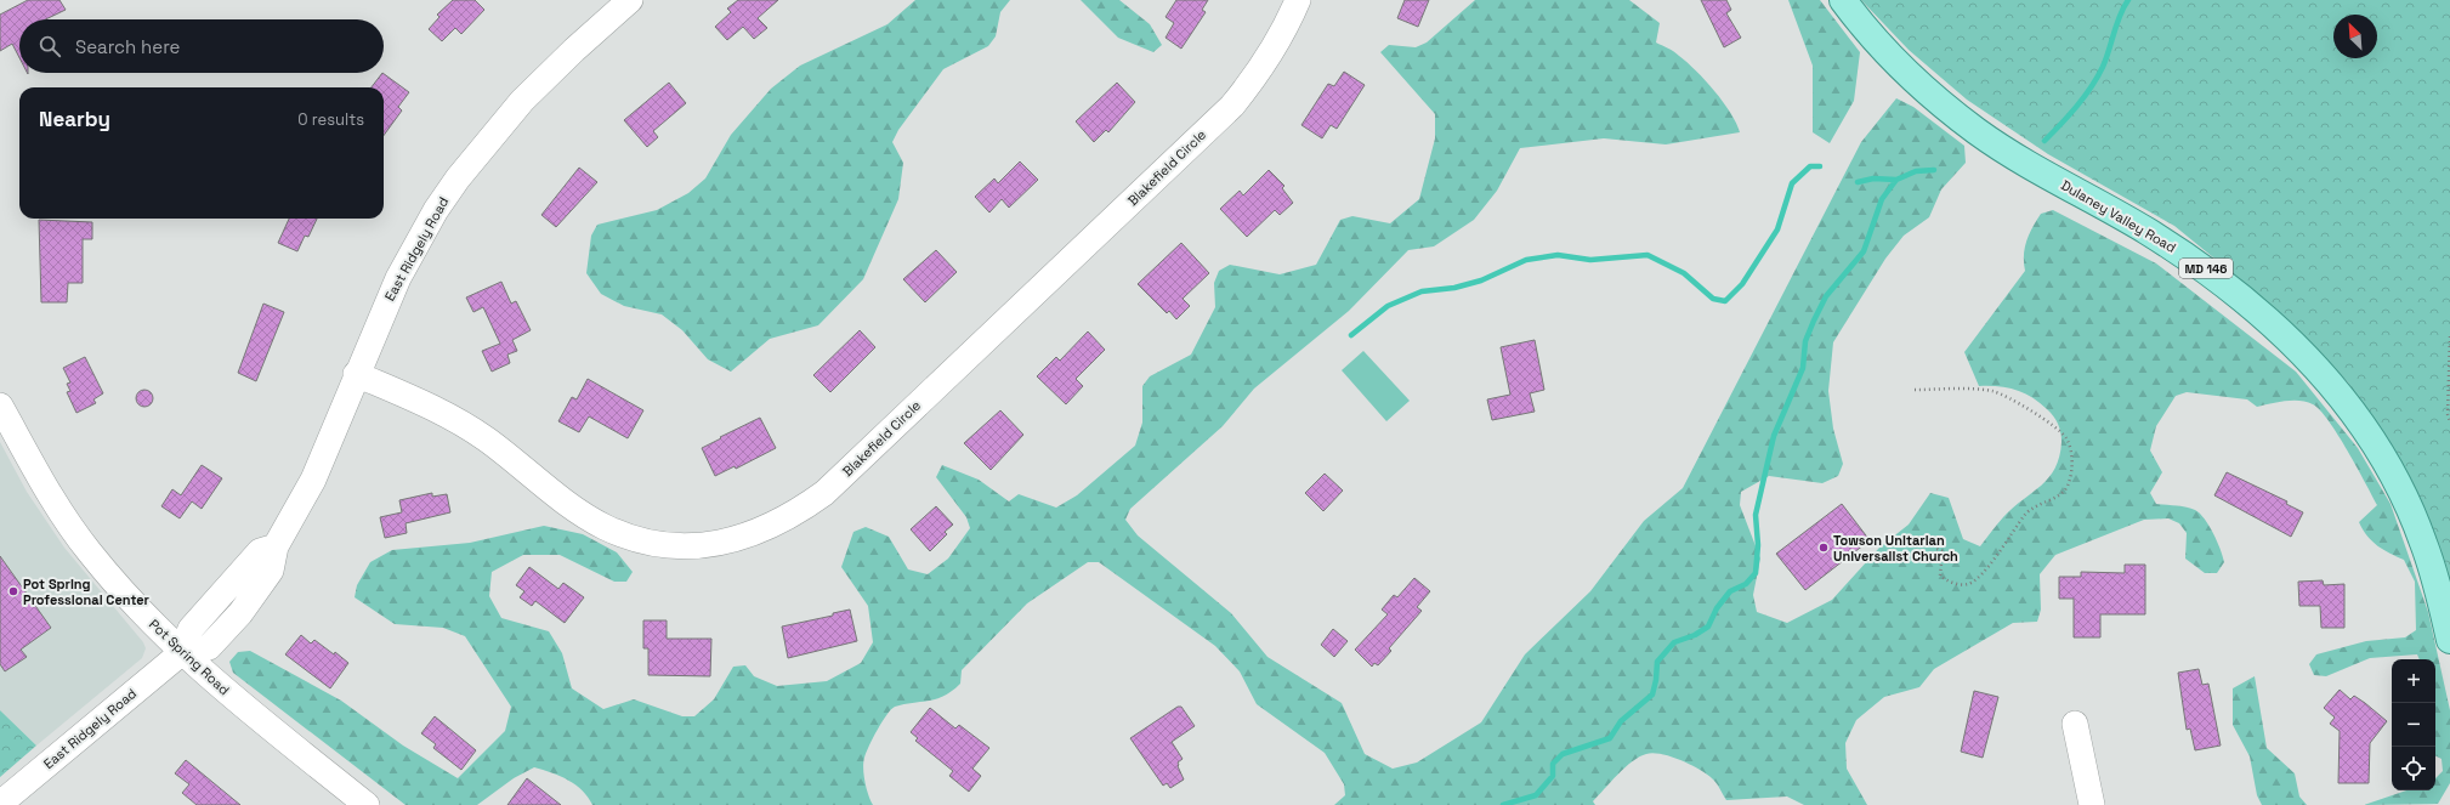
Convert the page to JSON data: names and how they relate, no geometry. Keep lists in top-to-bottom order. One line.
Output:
{"streets":{"main road":["Dulaney Valley Road","MD 146"],"street":["Blakefield Circle","East Ridgely Road","Pot Spring Road"]},"crossings":[["Blakefield Circle","East Ridgely Road"],["East Ridgely Road","Pot Spring Road"]],"places":["Towson Unitarian Universalist Church","Pot Spring Professional Center"],"north":"top left","page":{"search":"Search here","heading":["Nearby","0 results"],"map_buttons":["+","−"]}}
